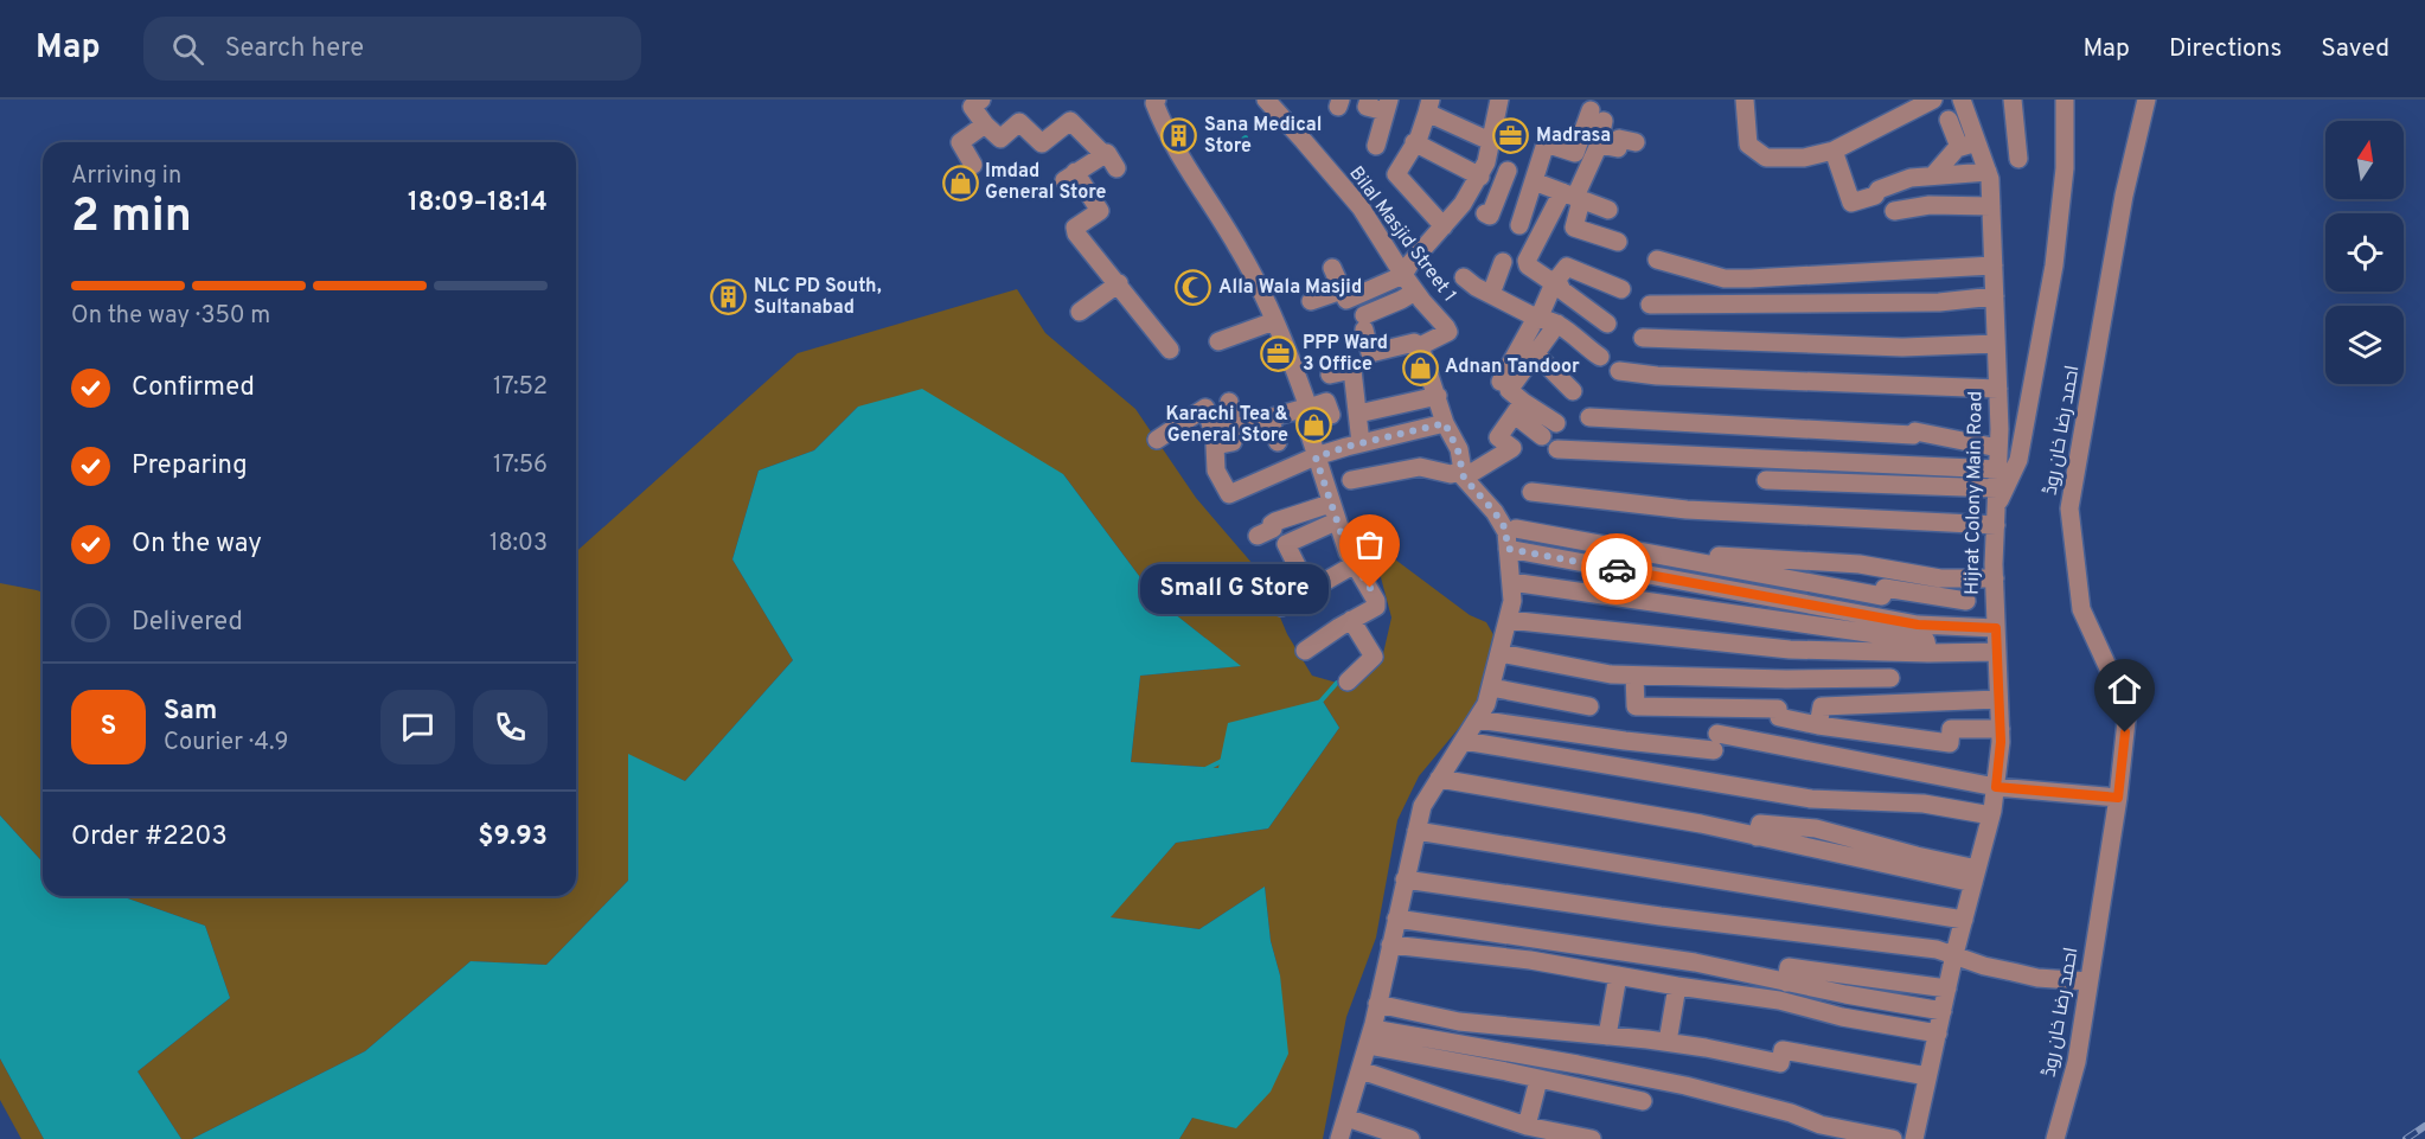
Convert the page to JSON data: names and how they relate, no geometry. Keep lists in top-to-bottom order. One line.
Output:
{"streets":{"street":["Bilal Masjid Street 1","احمد رضا خان روڈ","Hijrat Colony Main Road"]},"places":{"building":["Sana Medical Store","NLC PD South, Sultanabad"],"office":["Madrasa","PPP Ward 3 Office"],"shop":["Imdad General Store","Adnan Tandoor","Karachi Tea & General Store"],"mosque":["Alla Wala Masjid"],"other":["Small G Store"]},"north":"top","page":{"header":"Map","search":"Search here","nav":["Map","Directions","Saved"],"heading":["2 min","Arriving in","18:09–18:14"],"panel":["Sam","Courier · 4.9","Order #2203","$9.93"],"bar":"On the way · 350 m","list":[["Confirmed","17:52"],["Preparing","17:56"],["On the way","18:03"],"Delivered"],"bubble":"Small G Store","round":"S"}}
